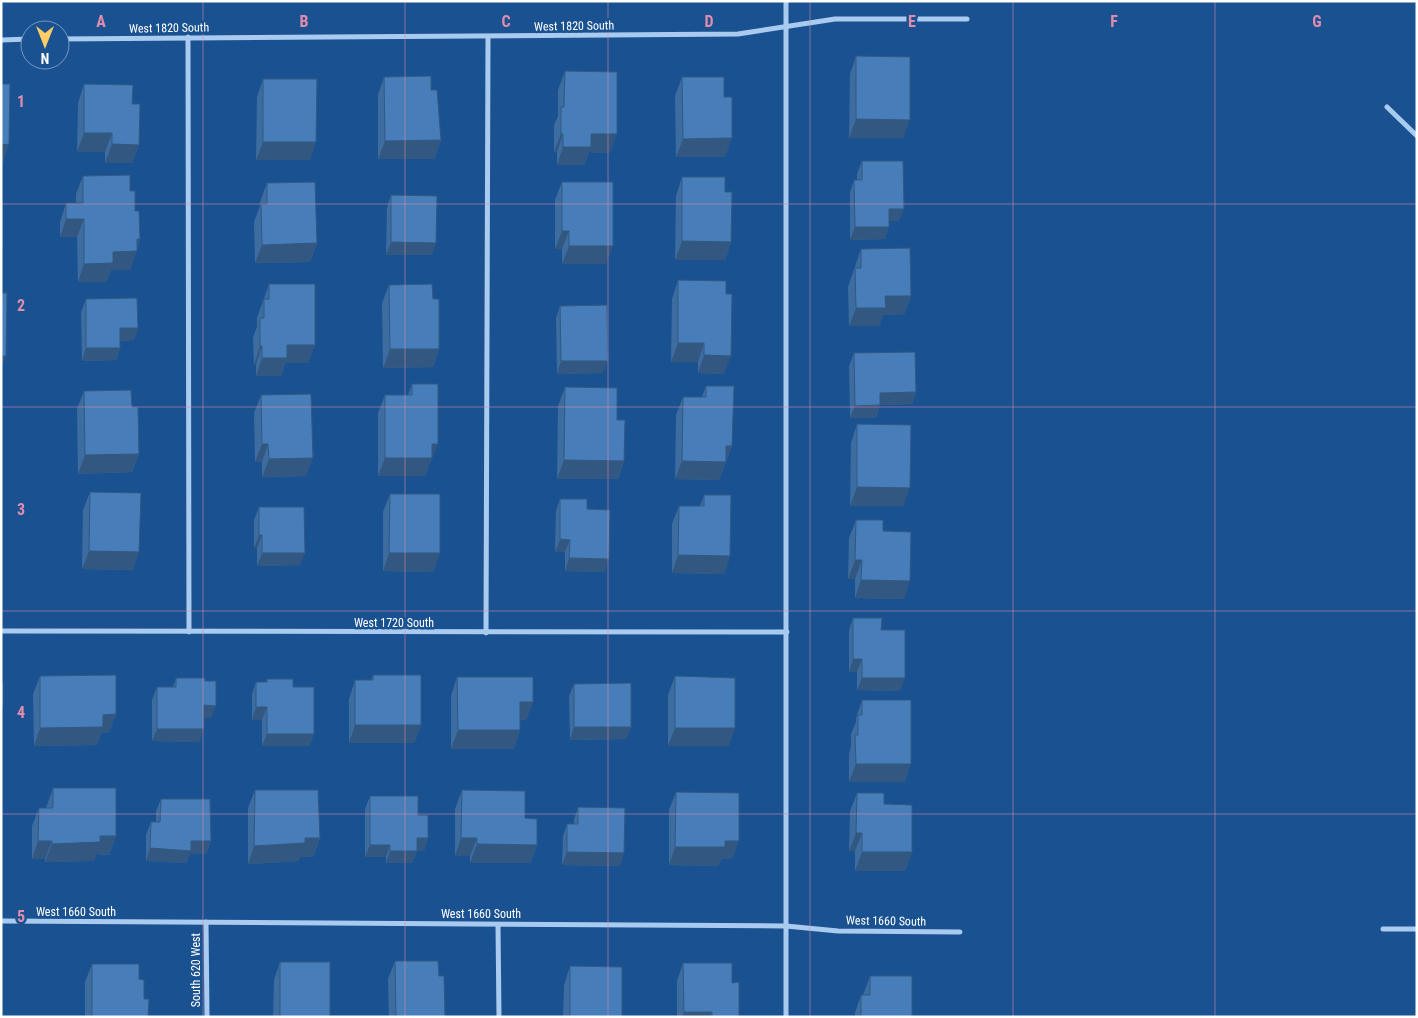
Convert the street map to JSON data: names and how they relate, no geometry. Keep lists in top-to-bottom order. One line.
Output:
{"streets":{"street":["West 1820 South","West 1720 South","West 1660 South","South 620 West"]},"crossings":[["West 1660 South","South 620 West"]],"north":"bottom","grid":{"columns":["A","B","C","D","E","F","G"],"rows":["1","2","3","4","5"]}}
